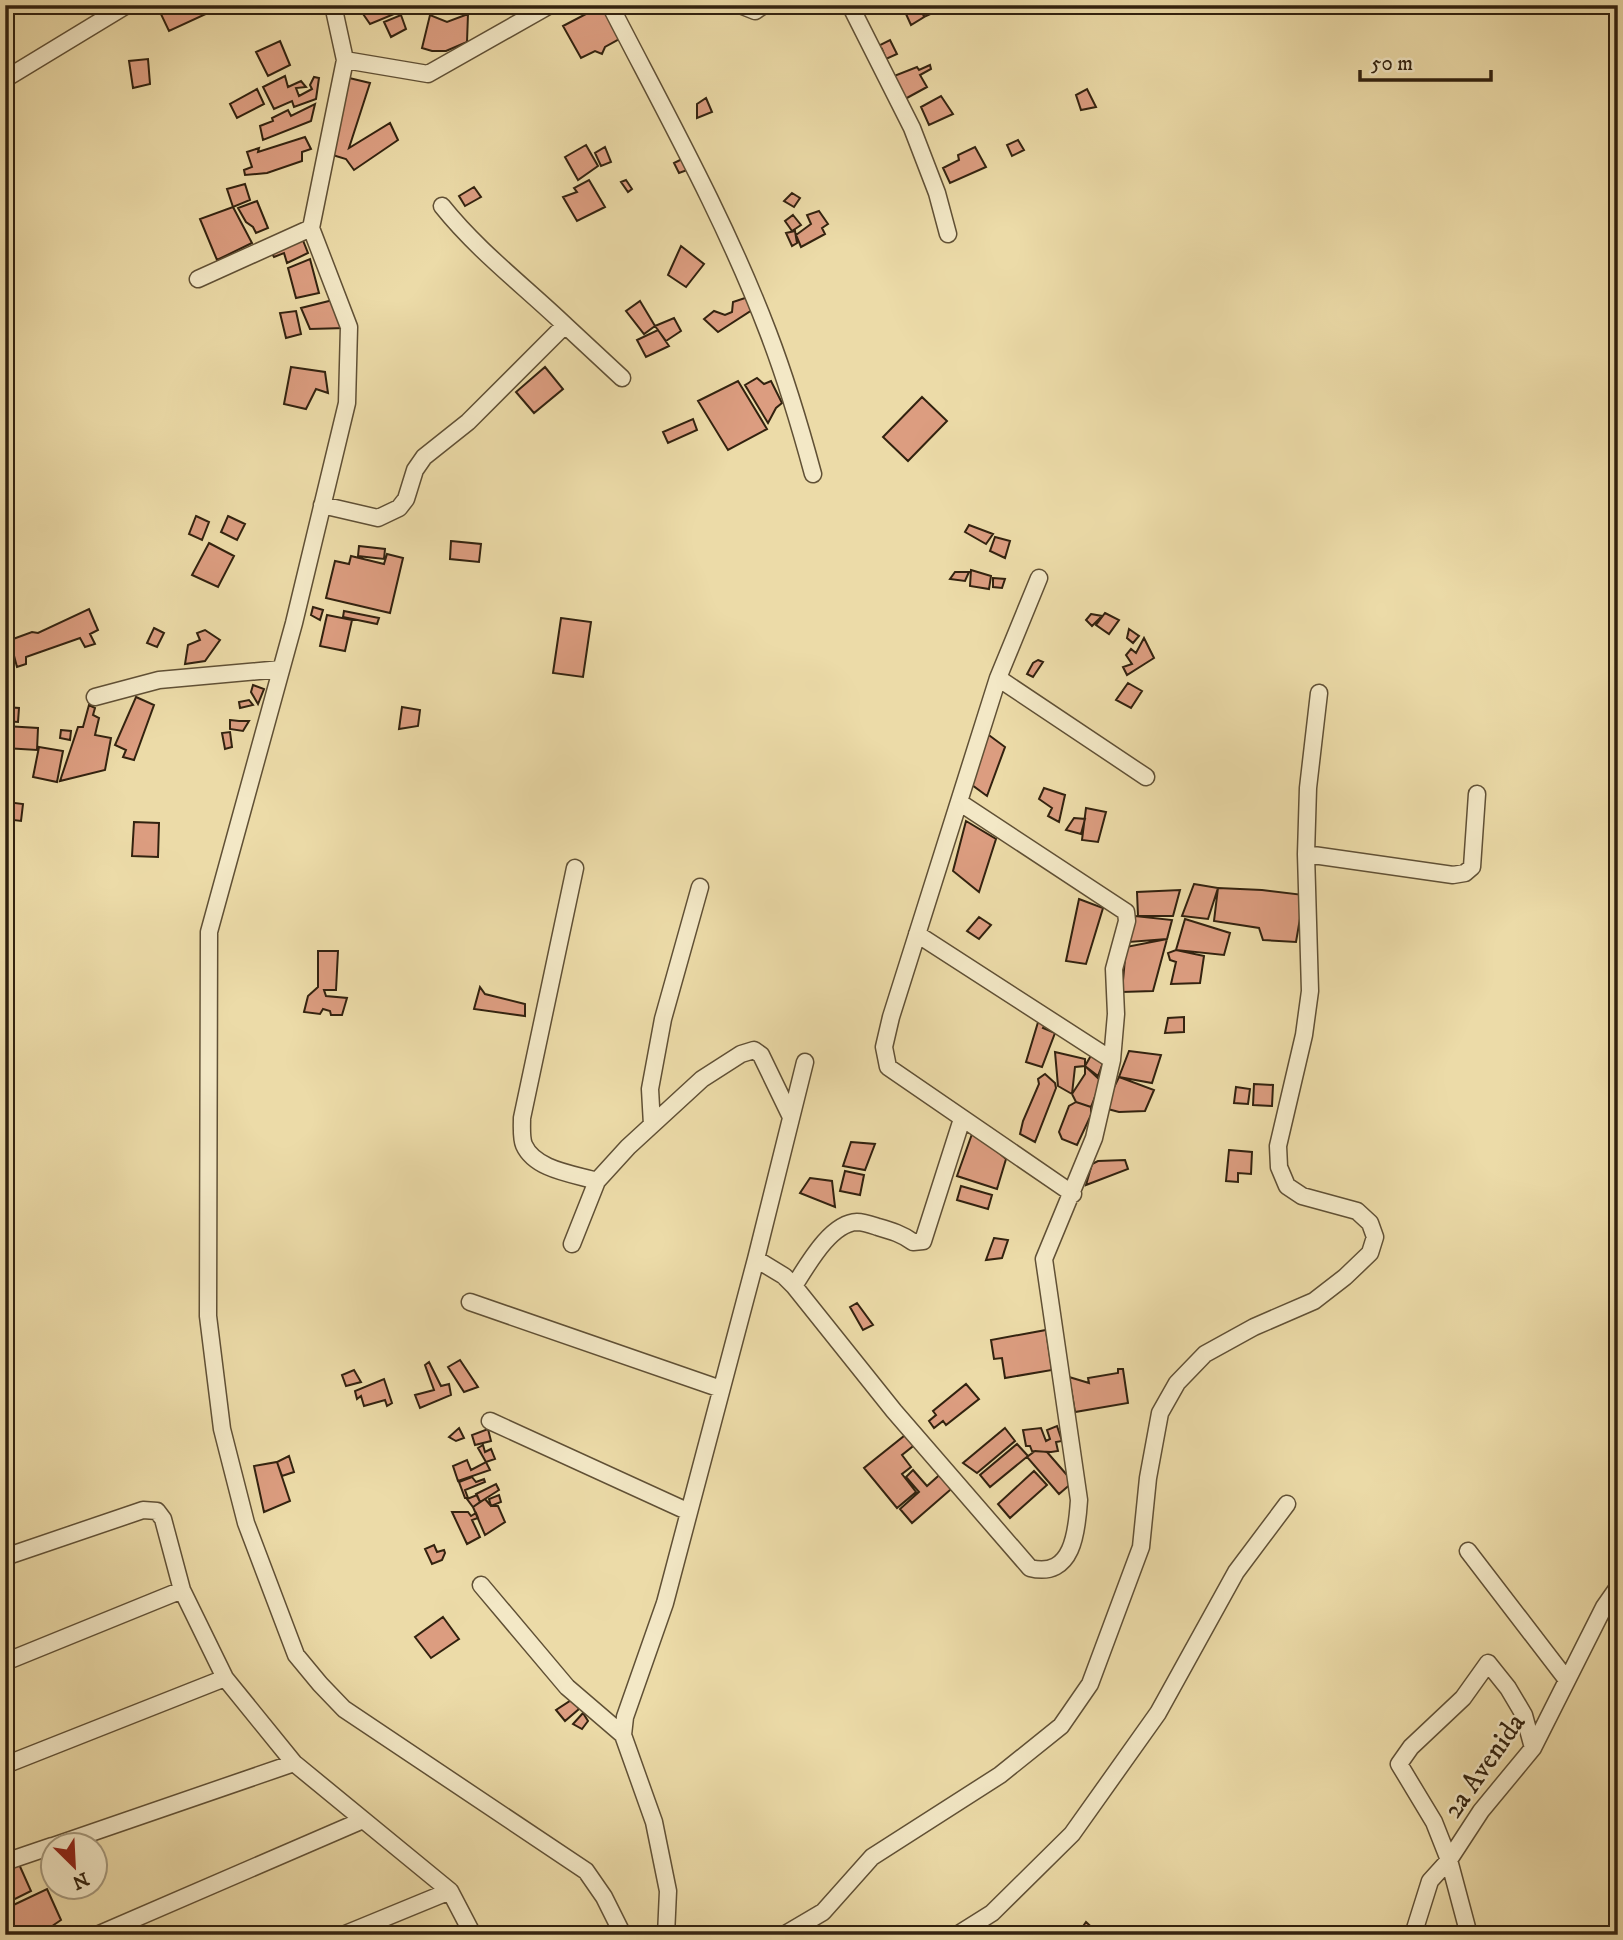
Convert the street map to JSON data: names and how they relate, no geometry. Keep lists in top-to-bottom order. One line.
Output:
{"streets":{"street":["2a Avenida"]},"scale_bar":"50 m","north":"bottom right"}
